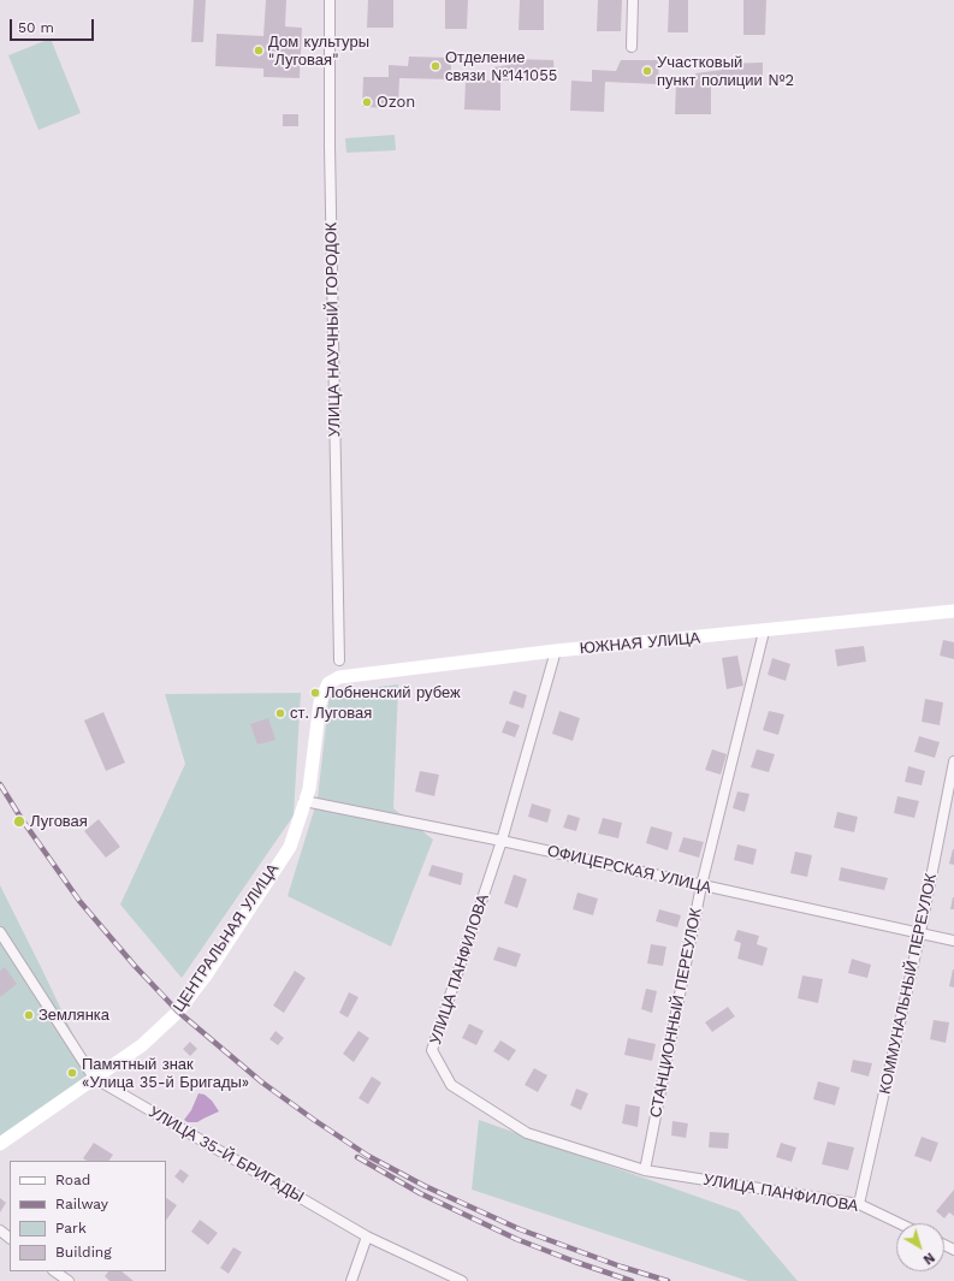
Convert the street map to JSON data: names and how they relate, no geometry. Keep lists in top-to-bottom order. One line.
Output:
{"streets":{"street":["УЛИЦА НАУЧНЫЙ ГОРОДОК","ЮЖНАЯ УЛИЦА","ОФИЦЕРСКАЯ УЛИЦА","ЦЕНТРАЛЬНАЯ УЛИЦА","УЛИЦА ПАНФИЛОВА","КОММУНАЛЬНЫЙ ПЕРЕУЛОК","СТАНЦИОННЫЙ ПЕРЕУЛОК","УЛИЦА 35-Й БРИГАДЫ"]},"crossings":[["ЮЖНАЯ УЛИЦА","ЦЕНТРАЛЬНАЯ УЛИЦА"],["ЮЖНАЯ УЛИЦА","УЛИЦА ПАНФИЛОВА"],["ЮЖНАЯ УЛИЦА","СТАНЦИОННЫЙ ПЕРЕУЛОК"],["ОФИЦЕРСКАЯ УЛИЦА","ЦЕНТРАЛЬНАЯ УЛИЦА"],["ОФИЦЕРСКАЯ УЛИЦА","УЛИЦА ПАНФИЛОВА"],["ОФИЦЕРСКАЯ УЛИЦА","КОММУНАЛЬНЫЙ ПЕРЕУЛОК"],["ОФИЦЕРСКАЯ УЛИЦА","СТАНЦИОННЫЙ ПЕРЕУЛОК"],["ЦЕНТРАЛЬНАЯ УЛИЦА","УЛИЦА 35-Й БРИГАДЫ"],["УЛИЦА ПАНФИЛОВА","КОММУНАЛЬНЫЙ ПЕРЕУЛОК"],["УЛИЦА ПАНФИЛОВА","СТАНЦИОННЫЙ ПЕРЕУЛОК"]],"places":["Дом культуры \"Луговая\"","Отделение связи №141055","Участковый пункт полиции №2","Ozon","Лобненский рубеж","ст. Луговая","Луговая","Землянка","Памятный знак «Улица 35-й Бригады»"],"legend":["Road","Railway","Park","Building"],"scale_bar":"50 m","north":"bottom right"}
